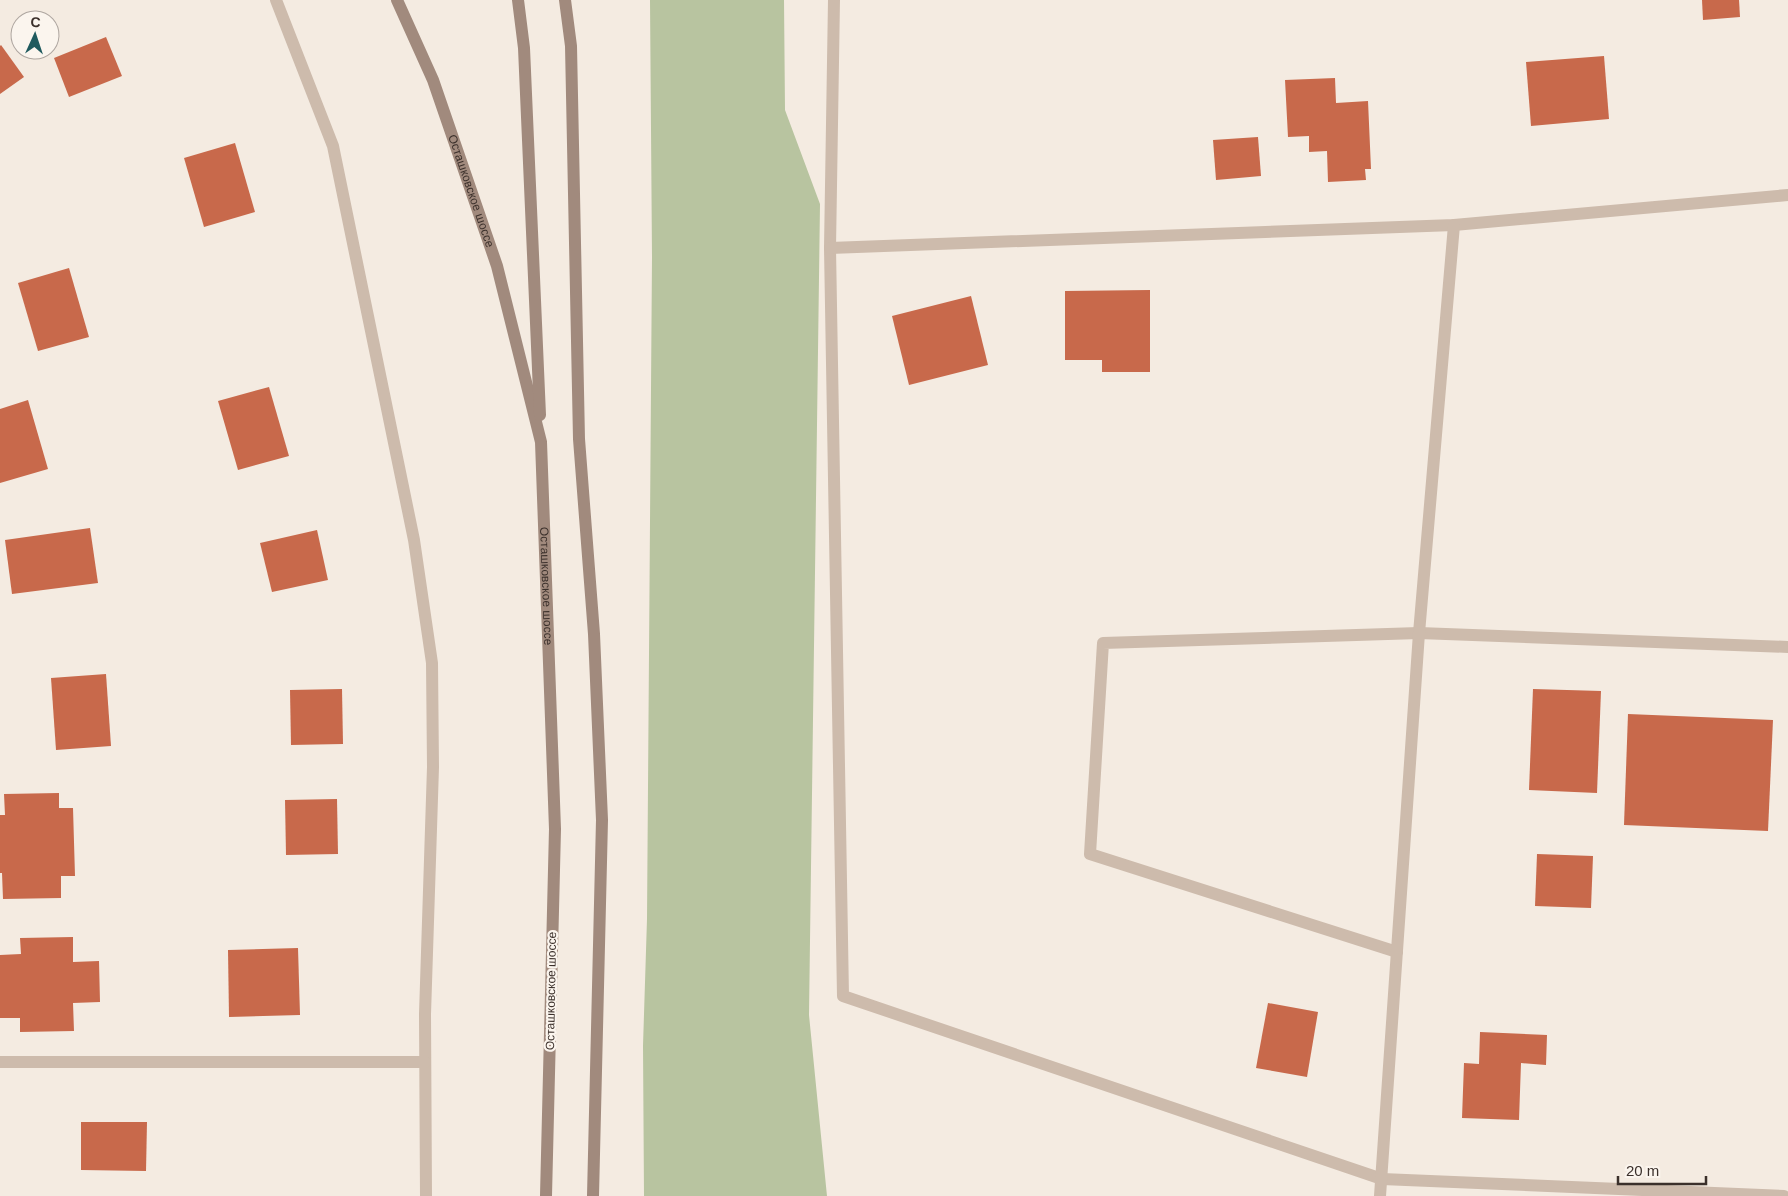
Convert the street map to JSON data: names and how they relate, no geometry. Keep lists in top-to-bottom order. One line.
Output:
{"streets":{"main road":["Осташковское шоссе"]},"scale_bar":"20 m","north":"top"}
